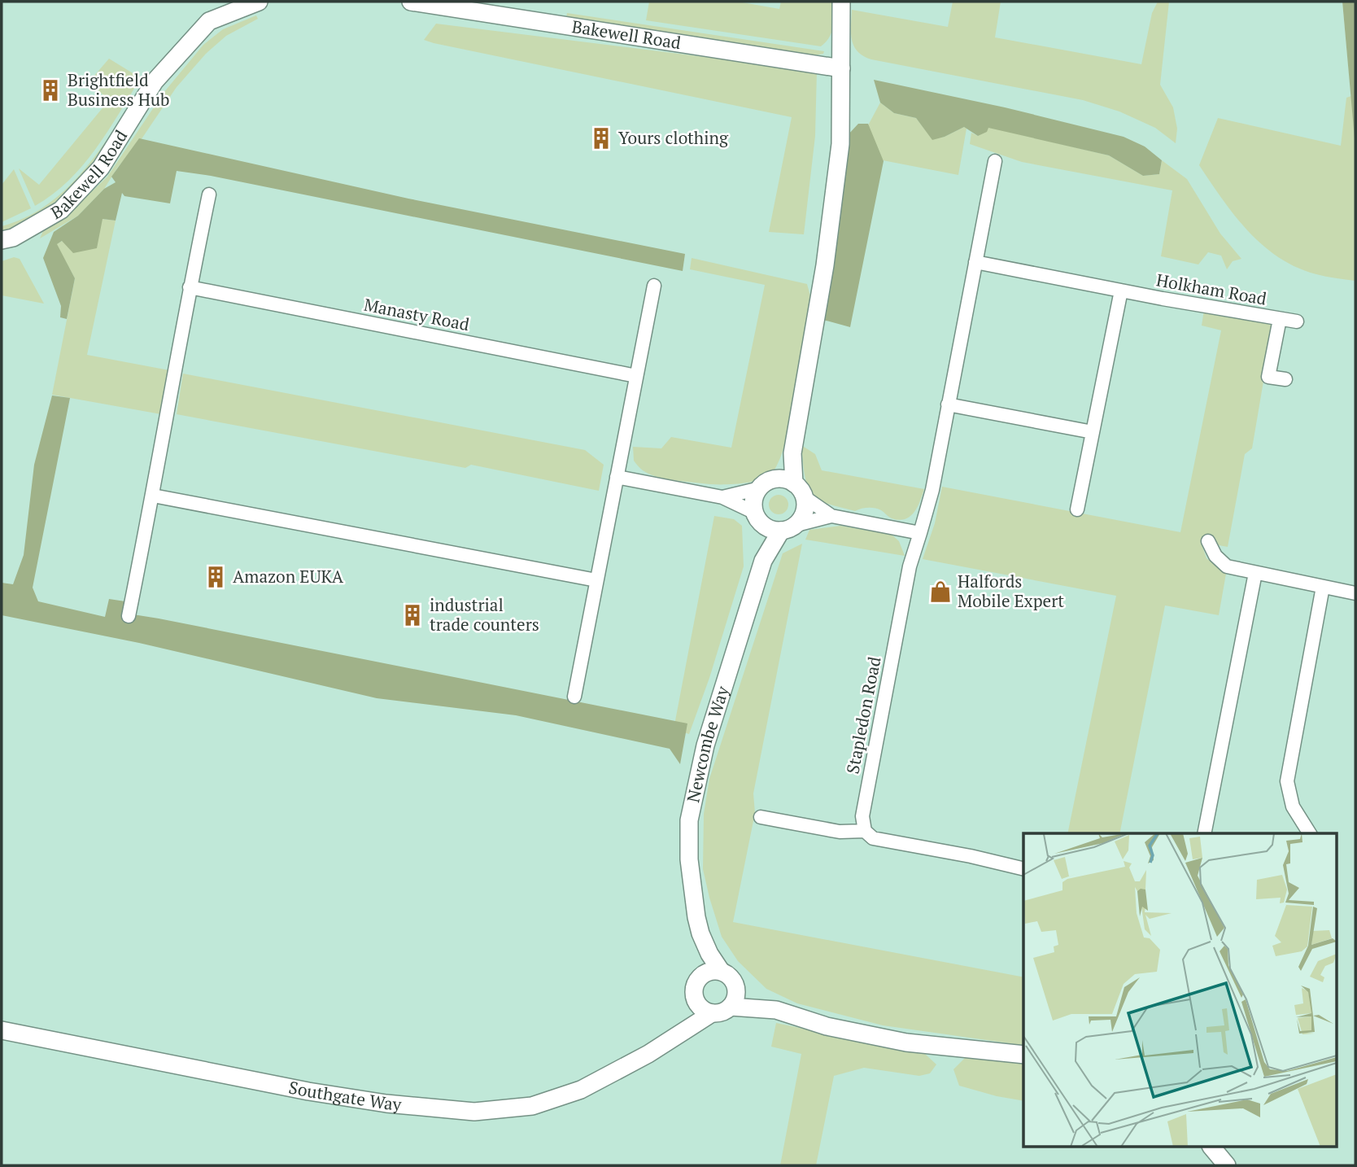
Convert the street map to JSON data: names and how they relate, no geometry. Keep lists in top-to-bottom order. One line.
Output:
{"streets":{"street":["Bakewell Road","Holkham Road","Manasty Road","Stapledon Road","Newcombe Way","Southgate Way"]},"crossings":[["Newcombe Way","Southgate Way"]],"places":{"building":["Brightfield Business Hub","Yours clothing","Amazon EUKA","industrial trade counters"],"shop":["Halfords Mobile Expert"]}}
